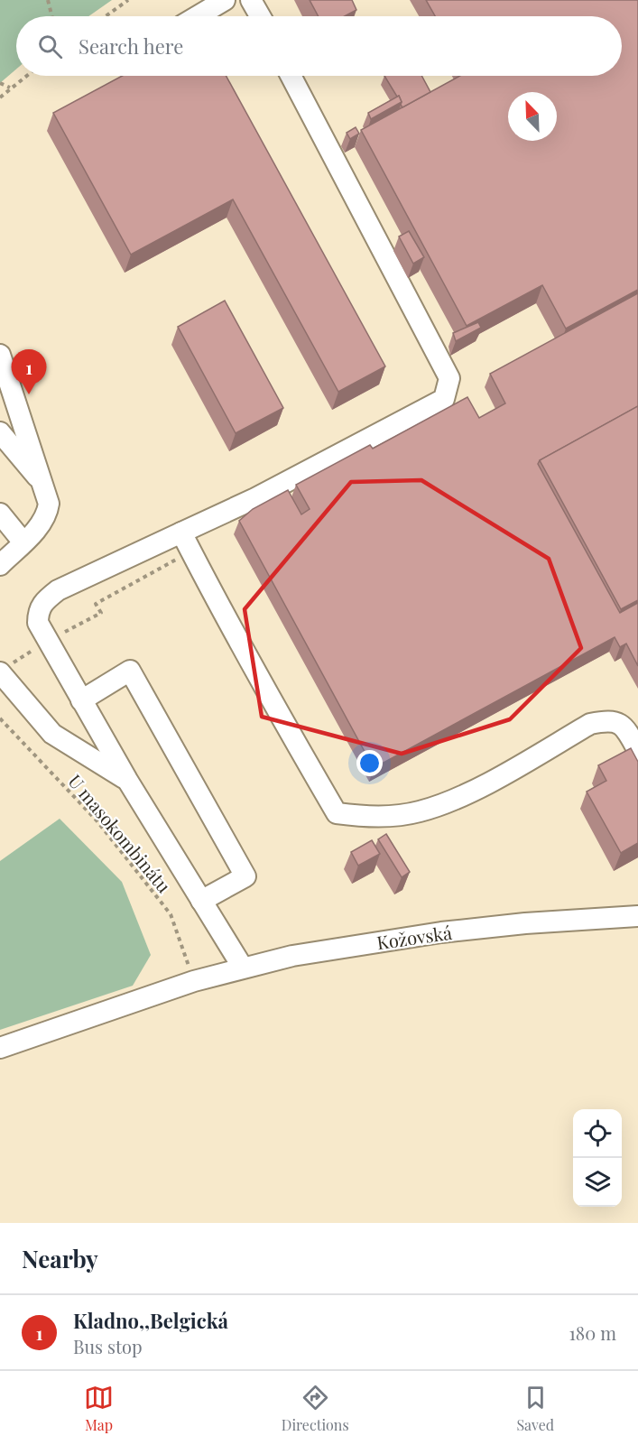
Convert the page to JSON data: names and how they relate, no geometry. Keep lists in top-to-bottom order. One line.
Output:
{"streets":{"street":["Kožovská"],"path":["U masokombinátu"]},"crossings":[["U masokombinátu","Kožovská"]],"north":"top left","page":{"search":"Search here","pins":"1","heading":"Nearby","list":[{"mark":"1","name":"Kladno,,Belgická","note":"Bus stop","value":"180 m"}],"nav":["Map","Directions","Saved"]}}
